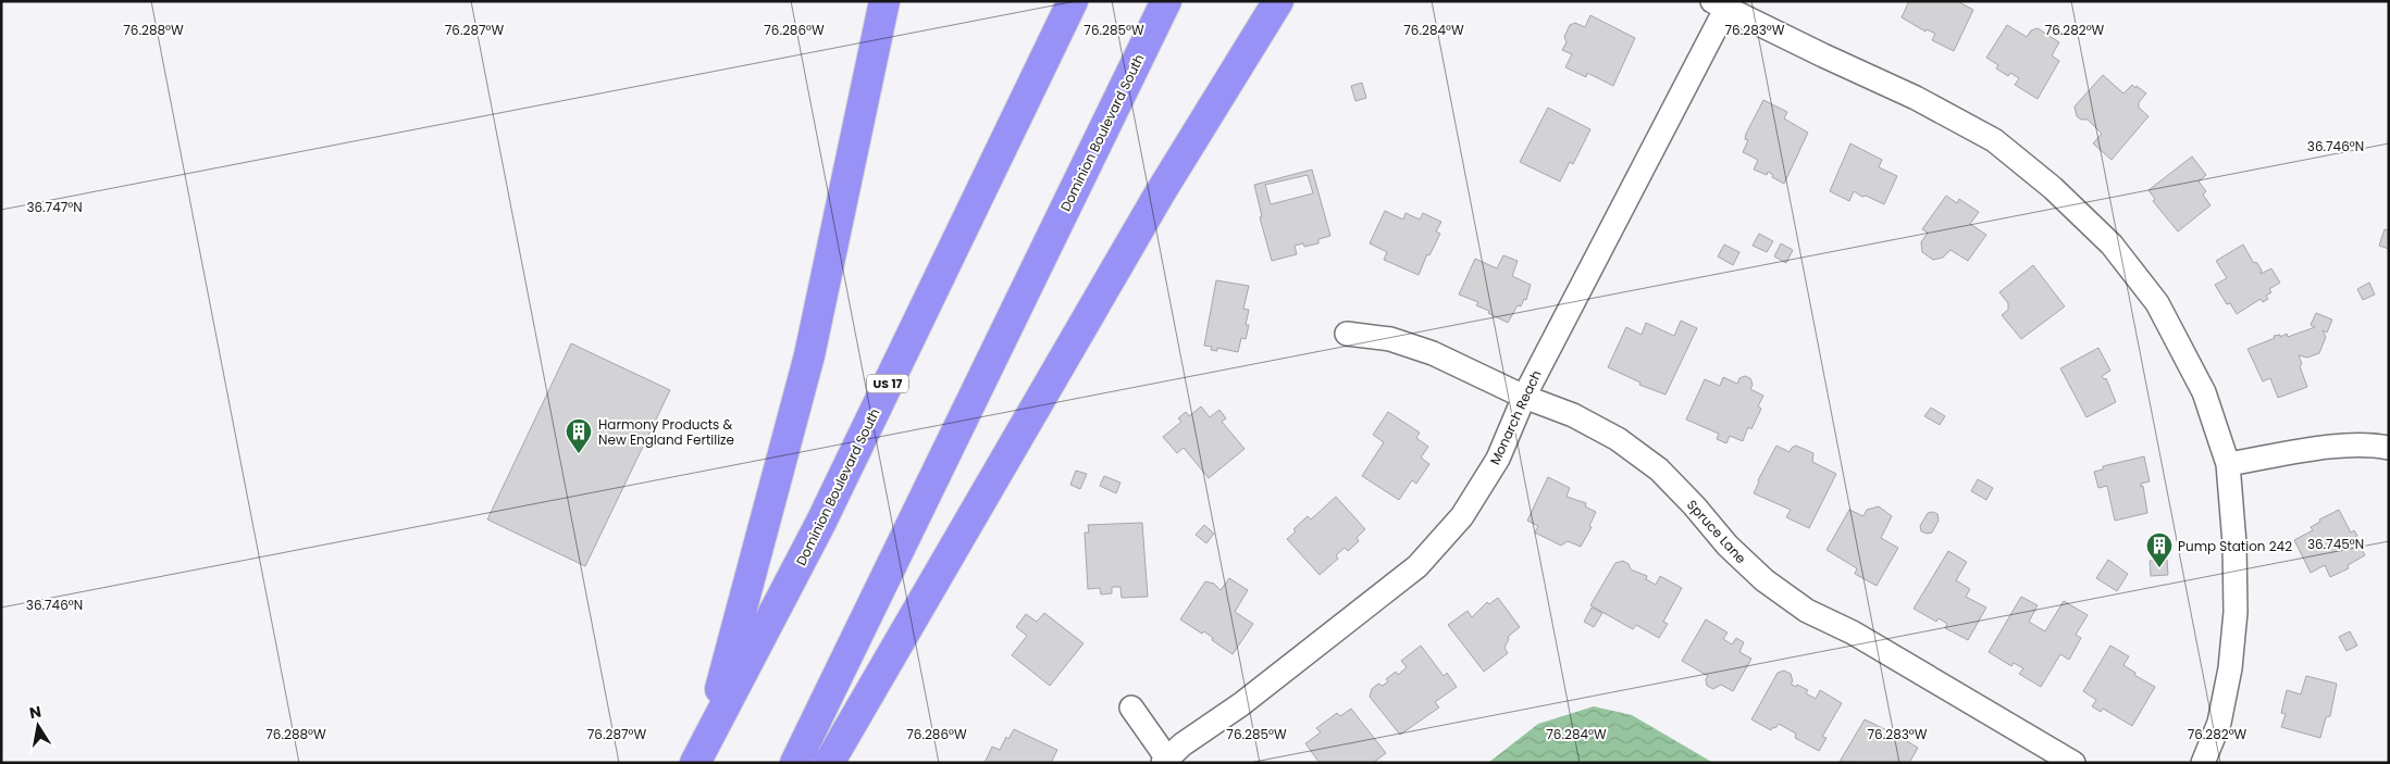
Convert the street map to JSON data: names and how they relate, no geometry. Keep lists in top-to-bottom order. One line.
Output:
{"streets":{"highway":["Dominion Boulevard South","US 17"],"street":["Monarch Reach","Spruce Lane"]},"crossings":[["Monarch Reach","Spruce Lane"]],"places":{"building":["Harmony Products & New England Fertilize","Pump Station 242"]},"north":"top","coordinates":["76.288°W","76.287°W","76.286°W","76.285°W","76.284°W","76.283°W","76.282°W","36.746°N","36.747°N","36.745°N"]}
